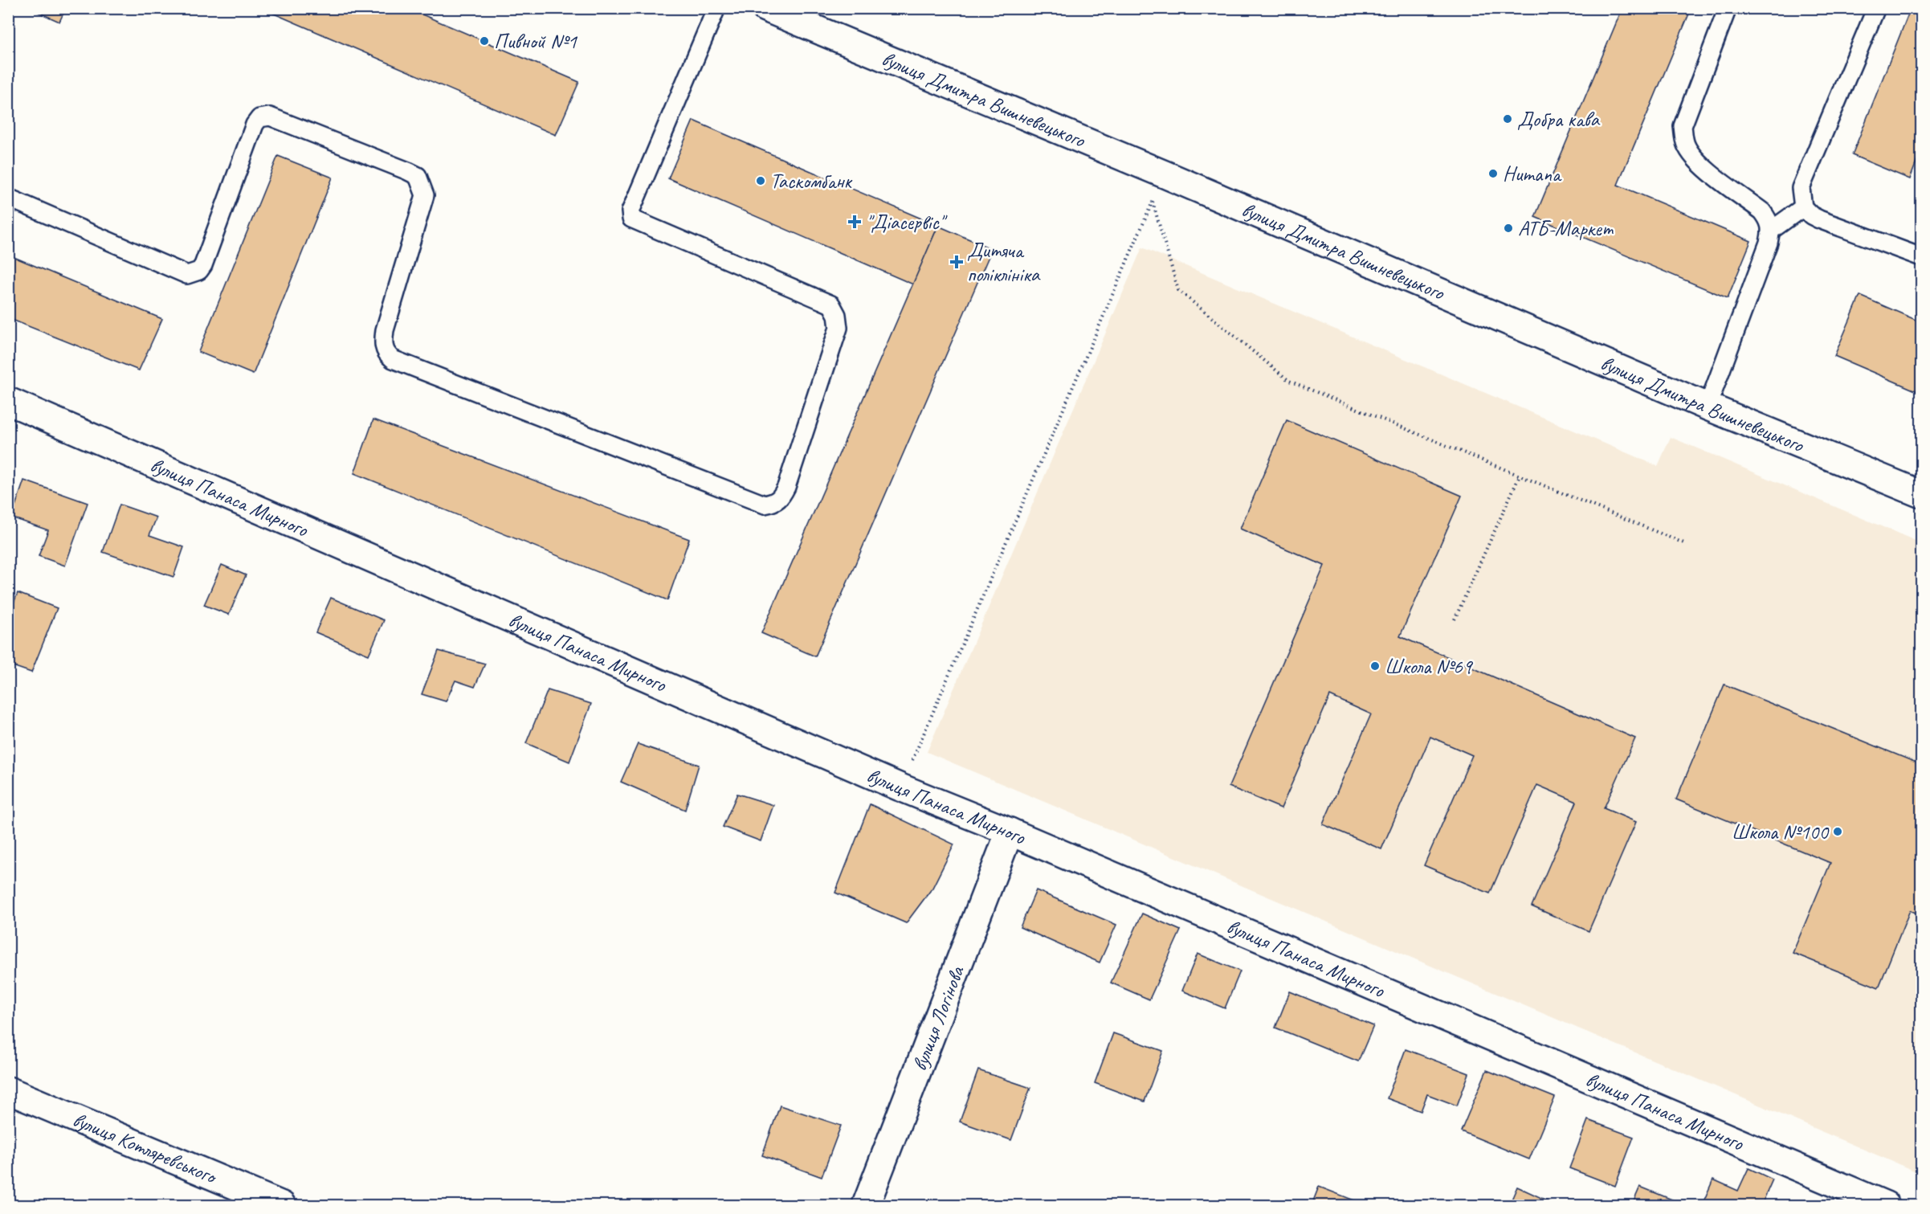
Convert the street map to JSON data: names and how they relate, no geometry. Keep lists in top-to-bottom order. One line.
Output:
{"streets":{"street":["вулиця Дмитра Вишневецького","вулиця Панаса Мирного","вулиця Логінова","вулиця Котляревського"]},"crossings":[["вулиця Панаса Мирного","вулиця Логінова"]],"places":{"other":["Пивной №1","Добра кава","Humana","Таскомбанк","АТБ-Маркет","Школа №69","Школа №100"],"health":["\"Діасервіс\"","Дитяча поліклініка"]}}
